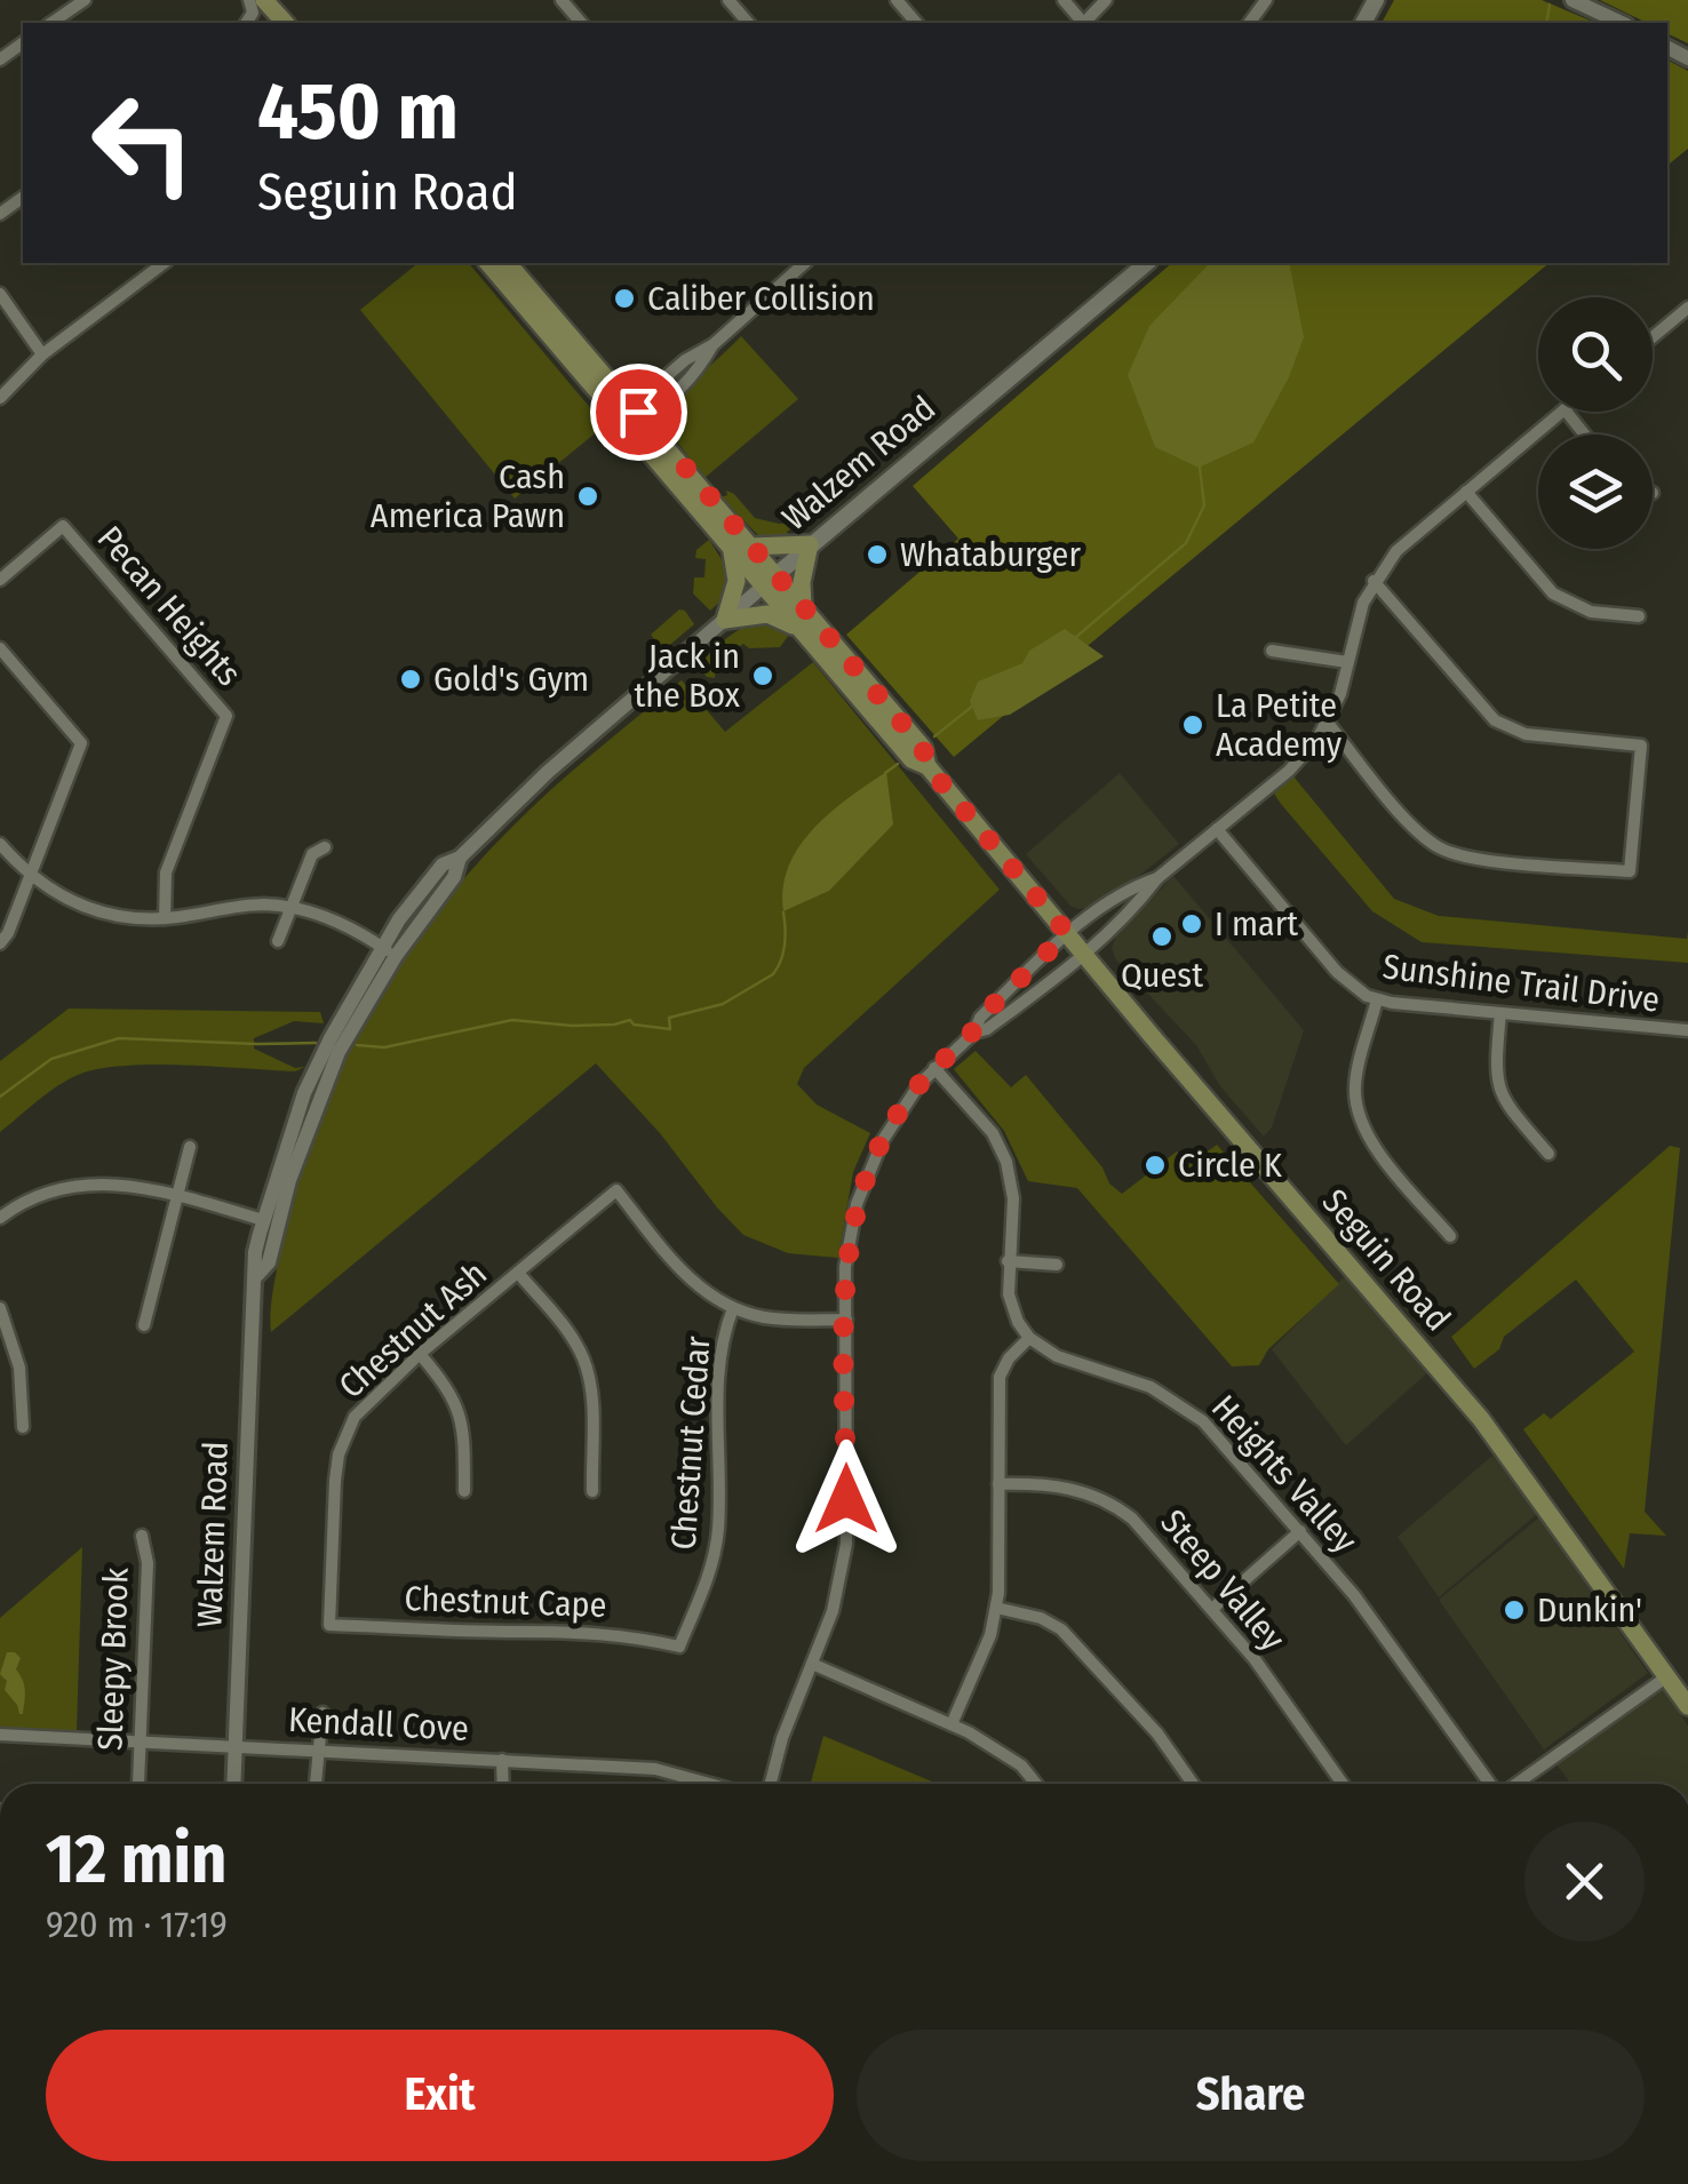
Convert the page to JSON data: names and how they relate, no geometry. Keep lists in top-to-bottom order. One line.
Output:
{"streets":{"main road":["Walzem Road","Seguin Road"],"street":["Pecan Heights","Sunshine Trail Drive","Chestnut Ash","Chestnut Cedar","Heights Valley","Steep Valley","Chestnut Cape","Sleepy Brook","Kendall Cove"]},"crossings":[["Walzem Road","Seguin Road"],["Walzem Road","Kendall Cove"],["Chestnut Ash","Chestnut Cedar"],["Chestnut Ash","Chestnut Cape"],["Chestnut Cedar","Chestnut Cape"],["Sleepy Brook","Kendall Cove"]],"places":["Caliber Collision","Cash America Pawn","Whataburger","Jack in the Box","Gold's Gym","La Petite Academy","I mart","Quest","Circle K","Dunkin'"],"page":{"turn":["450 m","Seguin Road"],"heading":["12 min","920 m · 17:19"],"buttons":["Exit","Share"]}}
